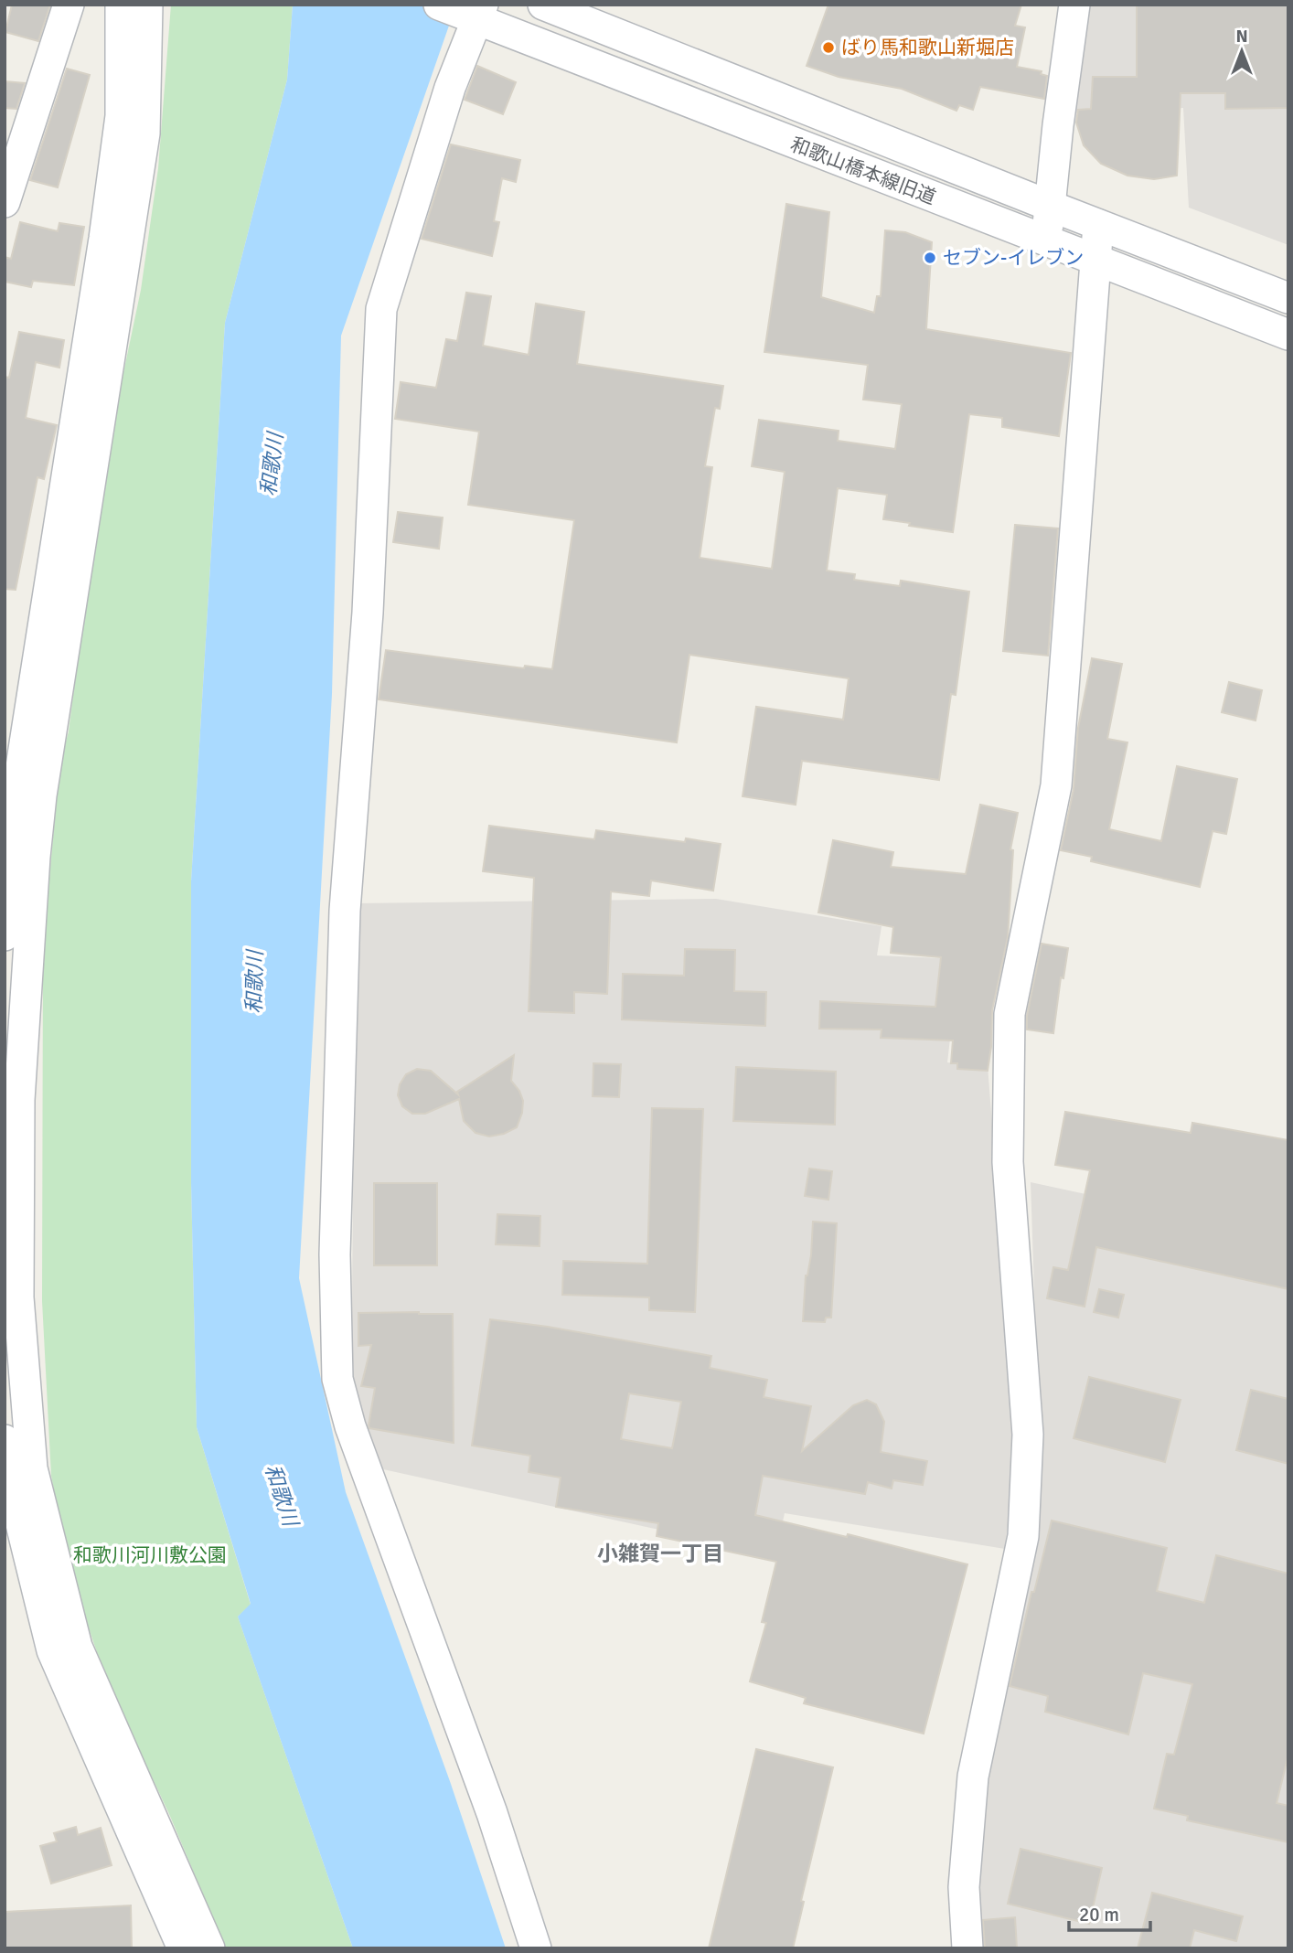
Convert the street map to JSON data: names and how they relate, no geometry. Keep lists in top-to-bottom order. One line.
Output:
{"streets":{"street":["和歌山橋本線旧道"]},"districts":["小雑賀一丁目"],"water":["和歌川"],"parks":["和歌川河川敷公園"],"places":["ばり馬和歌山新堀店","セブン-イレブン"],"scale_bar":"20 m","north":"top"}
